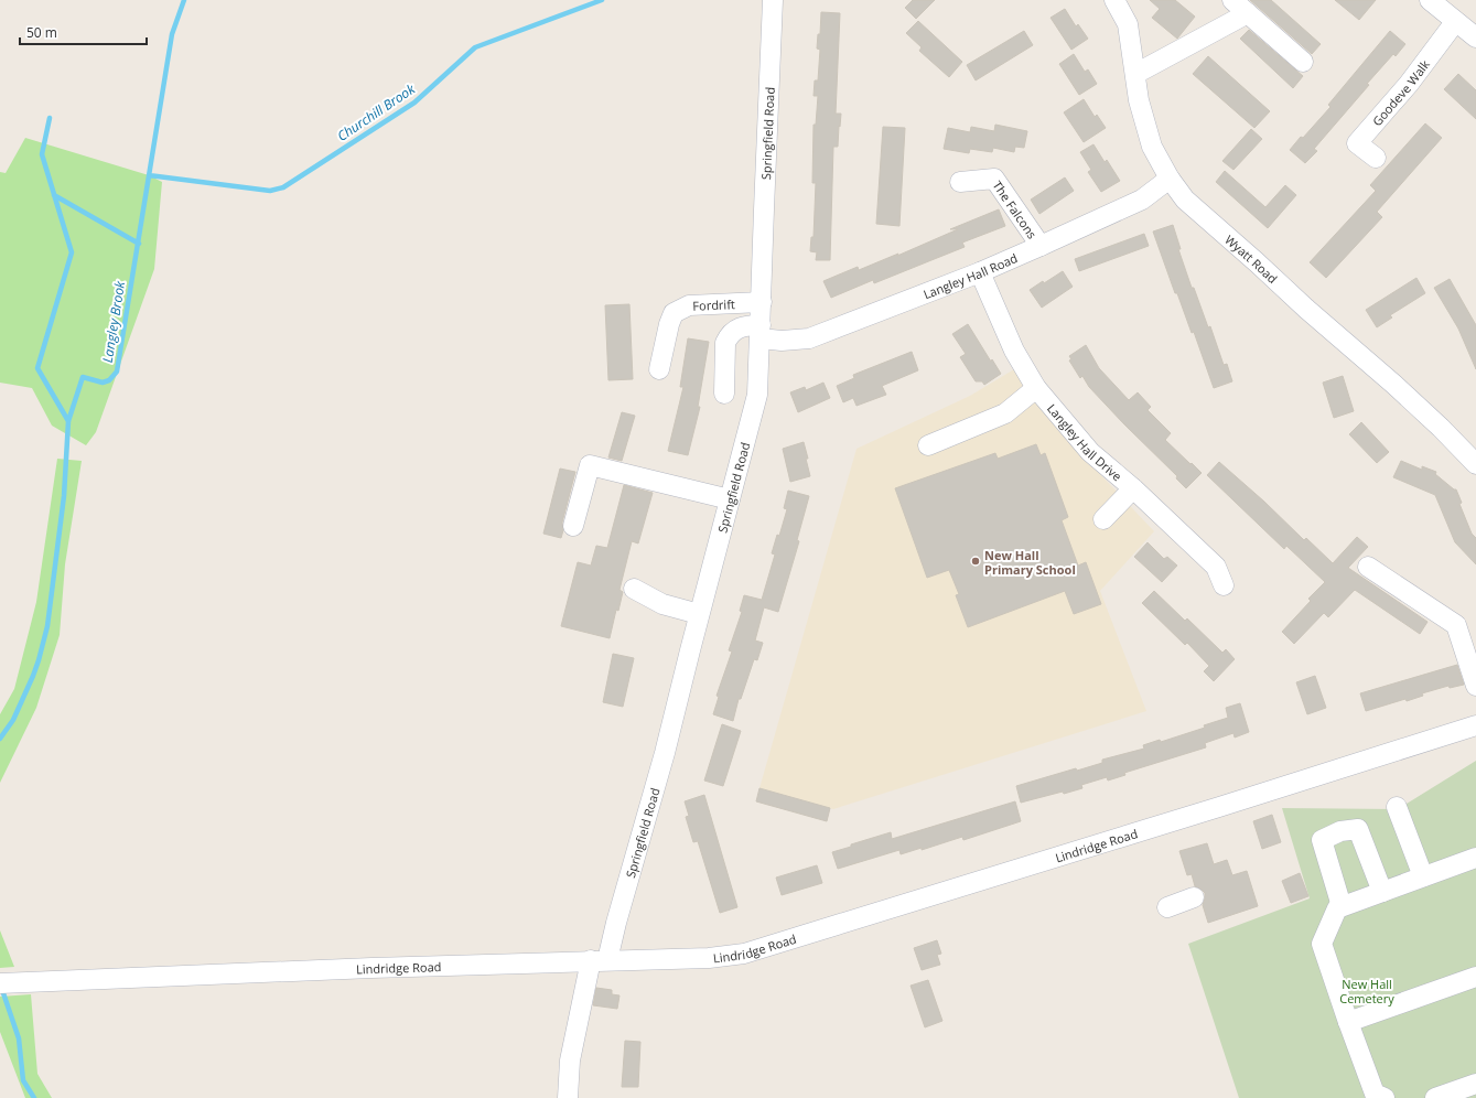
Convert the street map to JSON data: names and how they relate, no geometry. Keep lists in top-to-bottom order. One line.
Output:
{"streets":{"street":["Goodeve Walk","Springfield Road","The Falcons","Wyatt Road","Langley Hall Road","Fordrift","Langley Hall Drive","Lindridge Road"]},"crossings":[["Springfield Road","Langley Hall Road"],["Springfield Road","Fordrift"],["Springfield Road","Lindridge Road"],["The Falcons","Langley Hall Road"],["Wyatt Road","Langley Hall Road"],["Langley Hall Road","Langley Hall Drive"]],"water":["Churchill Brook","Langley Brook"],"parks":["New Hall Cemetery"],"places":["New Hall Primary School"],"scale_bar":"50 m"}
